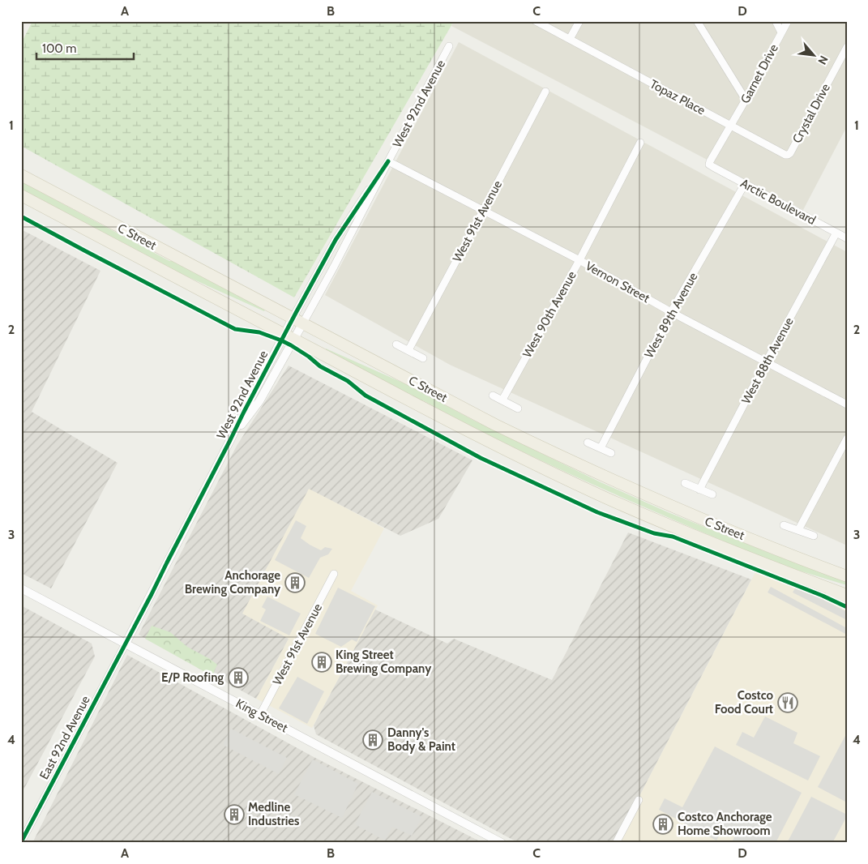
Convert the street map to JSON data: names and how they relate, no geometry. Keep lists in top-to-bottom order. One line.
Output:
{"streets":{"main road":["C Street"],"street":["Garnet Drive","Topaz Place","West 92nd Avenue","Crystal Drive","Arctic Boulevard","West 91st Avenue","Vernon Street","West 90th Avenue","West 89th Avenue","West 88th Avenue","King Street","East 92nd Avenue"]},"crossings":[["Garnet Drive","Topaz Place"],["Garnet Drive","Arctic Boulevard"],["Topaz Place","Crystal Drive"],["West 92nd Avenue","C Street"],["West 92nd Avenue","Vernon Street"],["West 92nd Avenue","King Street"],["West 92nd Avenue","East 92nd Avenue"],["Arctic Boulevard","West 89th Avenue"],["Arctic Boulevard","West 88th Avenue"],["West 91st Avenue","Vernon Street"],["West 91st Avenue","King Street"],["Vernon Street","West 90th Avenue"],["Vernon Street","West 89th Avenue"],["Vernon Street","West 88th Avenue"],["King Street","East 92nd Avenue"]],"places":{"building":["Anchorage Brewing Company","King Street Brewing Company","E/P Roofing","Danny's Body & Paint","Medline Industries","Costco Anchorage Home Showroom"],"restaurant":["Costco Food Court"]},"scale_bar":"100 m","north":"bottom right","grid":{"columns":["A","B","C","D"],"rows":["1","2","3","4"]}}
